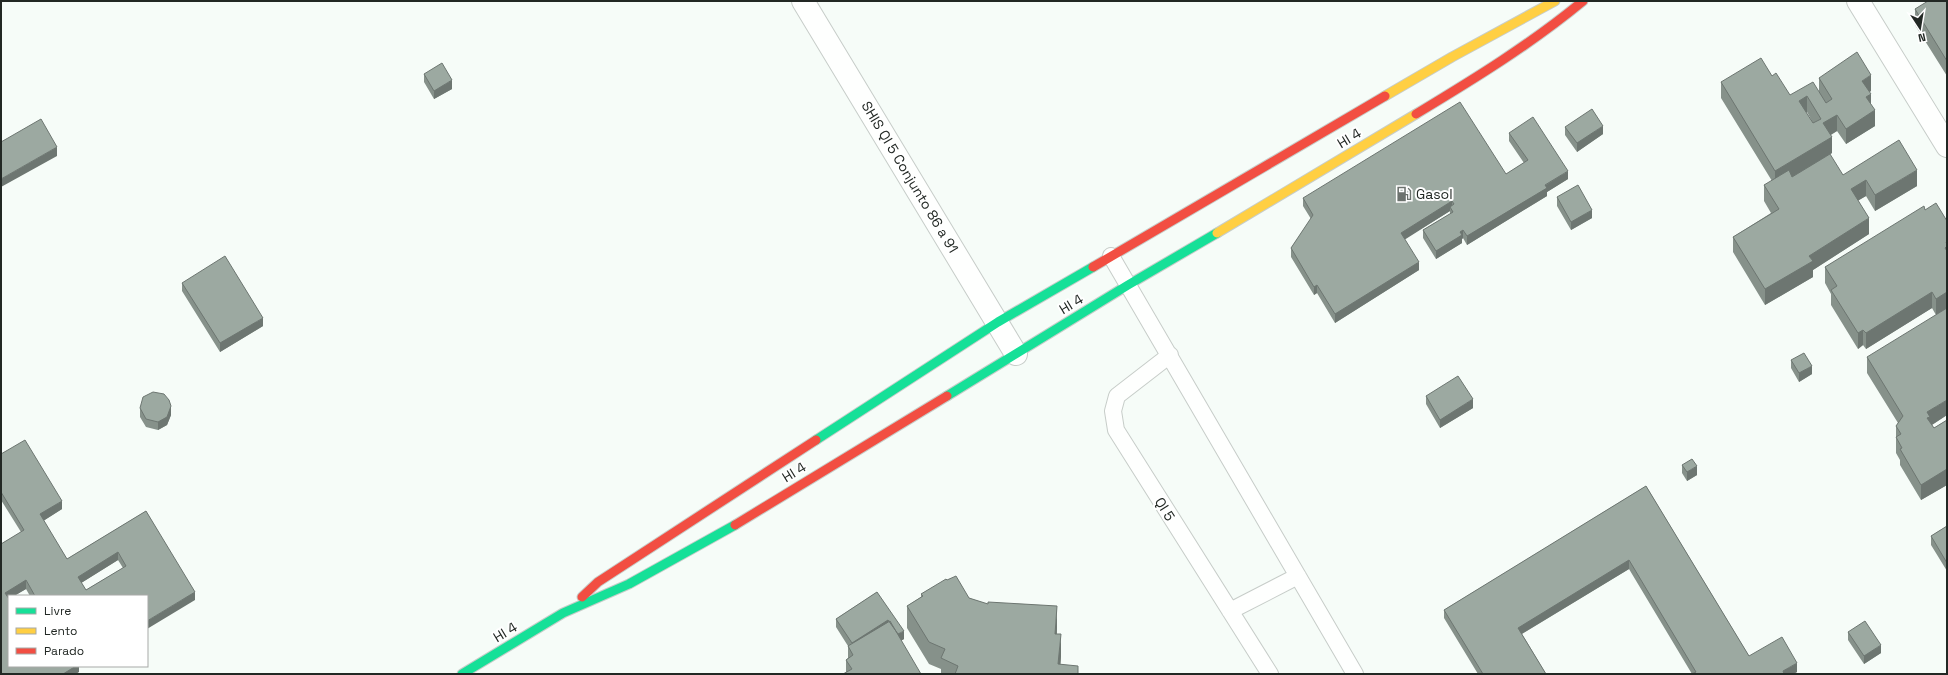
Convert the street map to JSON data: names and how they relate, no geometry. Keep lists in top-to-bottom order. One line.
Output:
{"streets":{"street":["HI 4","SHIS QI 5 Conjunto 86 a 91"],"lane":["QI 5"]},"crossings":[["HI 4","SHIS QI 5 Conjunto 86 a 91"]],"places":{"fuel station":["Gasol"]},"legend":["Livre","Lento","Parado"],"north":"bottom"}
